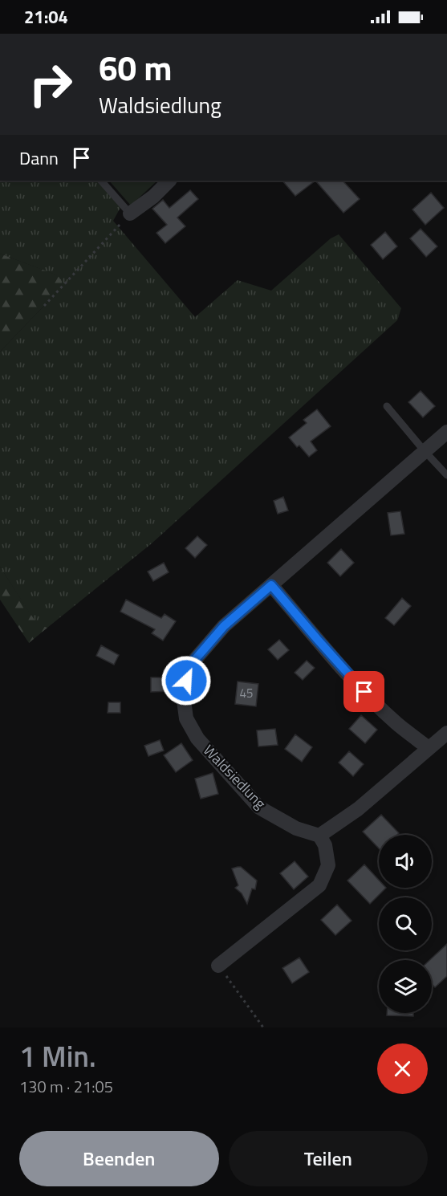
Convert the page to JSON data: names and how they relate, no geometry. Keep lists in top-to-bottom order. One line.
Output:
{"streets":{"street":["Waldsiedlung"]},"house_numbers":["45"],"page":{"status":"21:04","turn":["60 m","Waldsiedlung"],"then":"Dann","heading":["1 Min.","130 m · 21:05"],"buttons":["Beenden","Teilen"]}}
